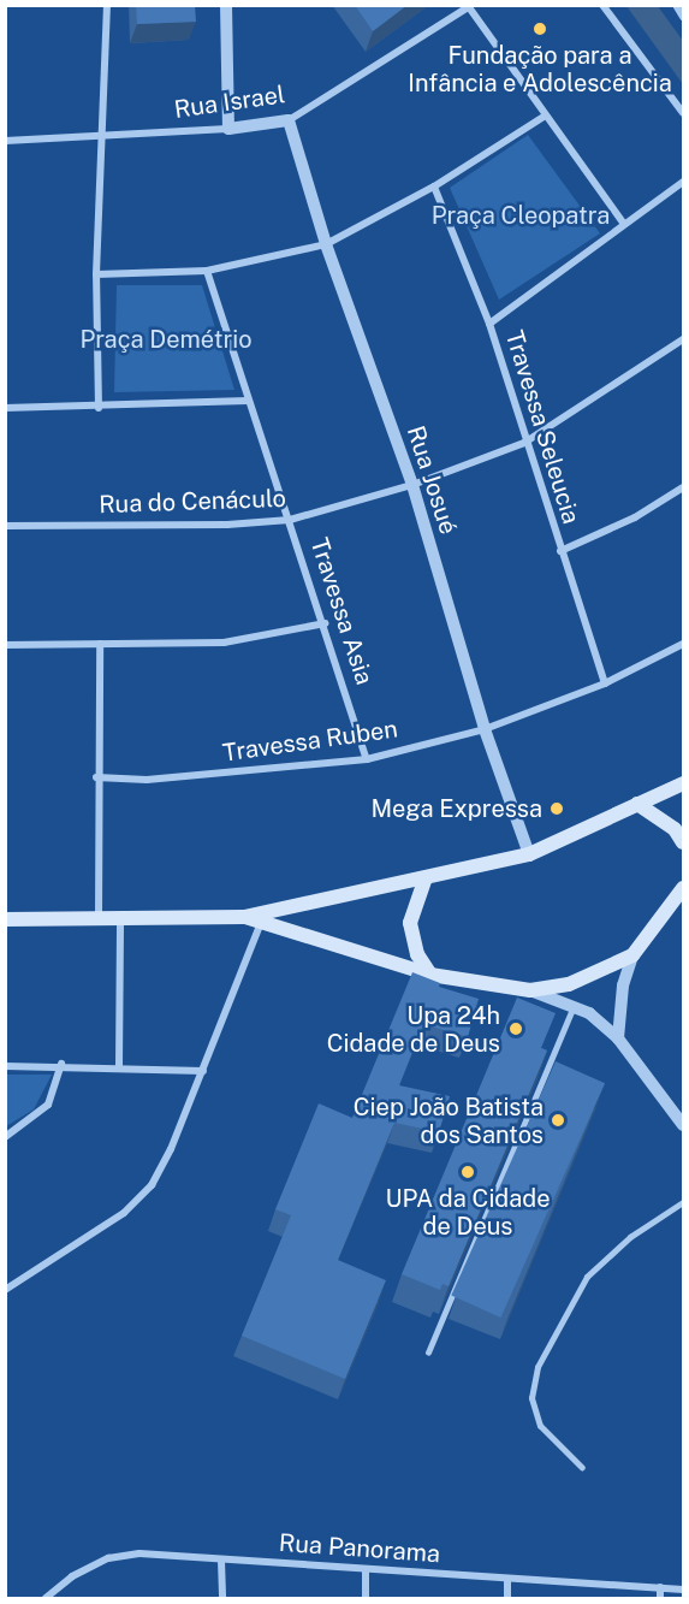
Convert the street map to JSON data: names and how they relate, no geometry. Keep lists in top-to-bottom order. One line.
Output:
{"streets":{"street":["Rua Israel","Travessa Seleucia","Rua Josué","Rua do Cenáculo","Travessa Asia","Travessa Ruben","Rua Panorama"]},"crossings":[["Rua Israel","Rua Josué"],["Travessa Seleucia","Rua do Cenáculo"],["Travessa Seleucia","Travessa Ruben"],["Rua Josué","Rua do Cenáculo"],["Rua Josué","Travessa Ruben"],["Rua do Cenáculo","Travessa Asia"],["Travessa Asia","Travessa Ruben"]],"parks":["Praça Cleopatra","Praça Demétrio"],"places":["Fundação para a Infância e Adolescência","Mega Expressa","Upa 24h Cidade de Deus","Ciep João Batista dos Santos","UPA da Cidade de Deus"]}
